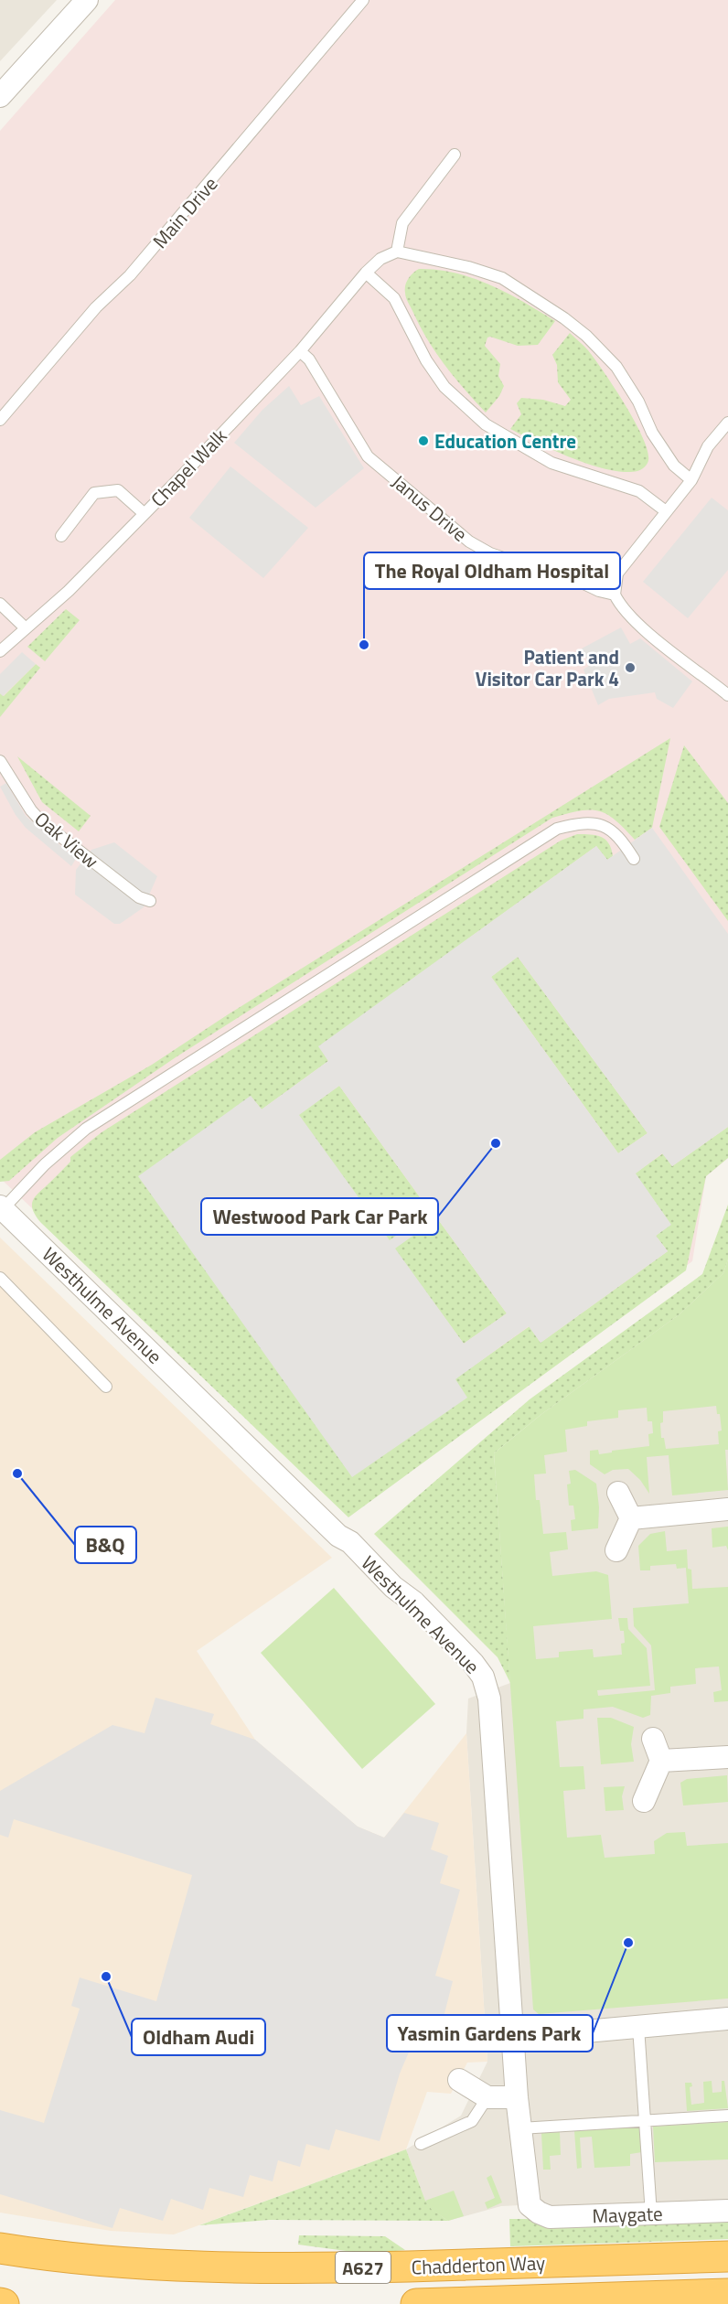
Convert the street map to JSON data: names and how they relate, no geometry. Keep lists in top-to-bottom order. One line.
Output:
{"streets":{"highway":["Chadderton Way","A627"],"street":["Westhulme Avenue","Maygate"],"lane":["Main Drive","Chapel Walk","Janus Drive","Oak View"]},"crossings":[["Chapel Walk","Janus Drive"],["Westhulme Avenue","Maygate"]],"places":["Education Centre","The Royal Oldham Hospital","Patient and Visitor Car Park 4","Westwood Park Car Park","B&Q","Yasmin Gardens Park","Oldham Audi"]}
